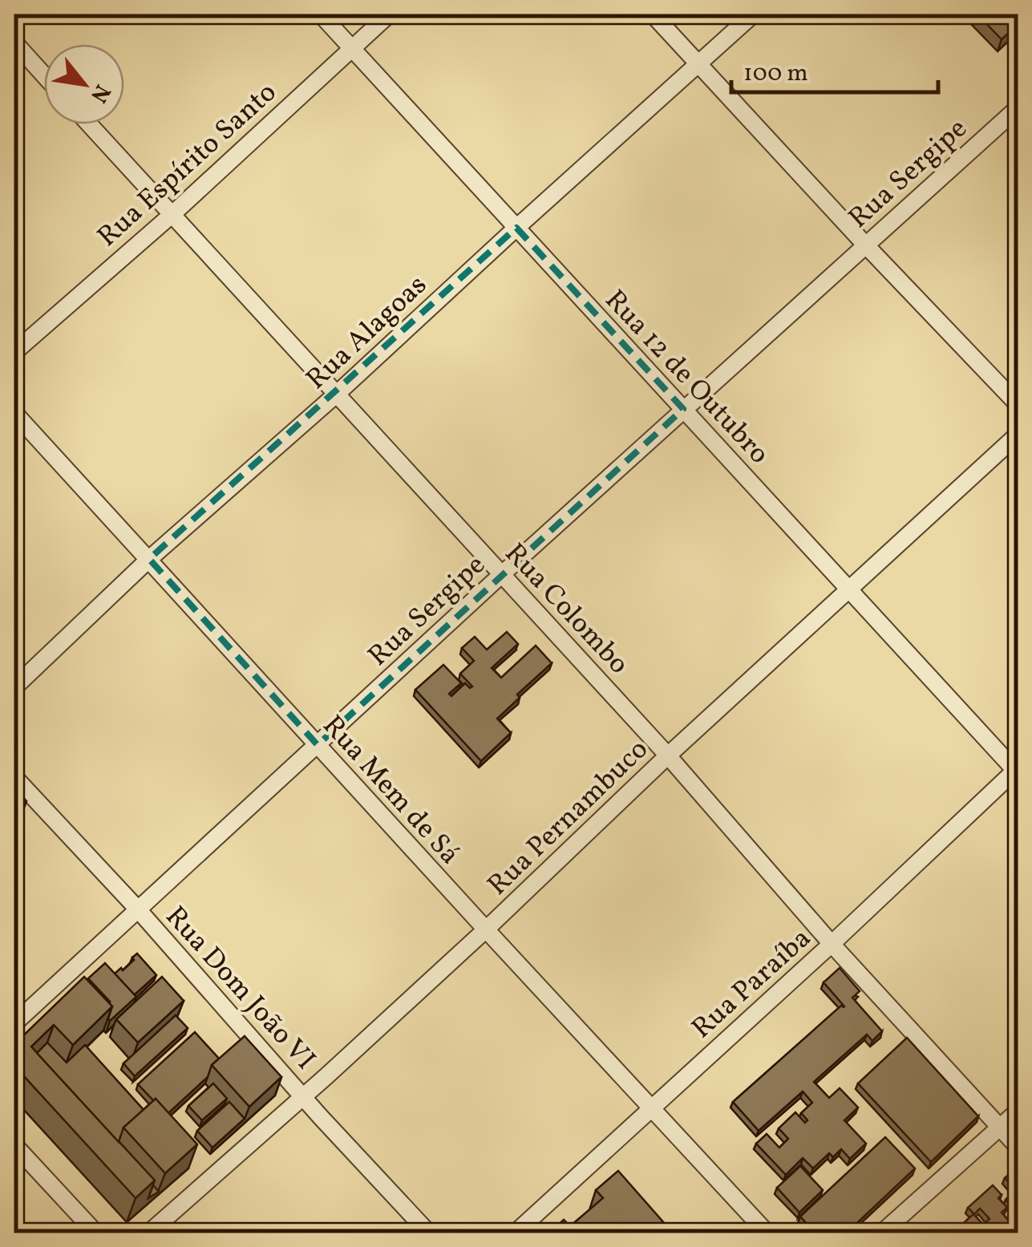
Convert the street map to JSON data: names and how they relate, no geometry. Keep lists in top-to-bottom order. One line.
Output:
{"streets":{"street":["Rua Espírito Santo","Rua Sergipe","Rua Alagoas","Rua 12 de Outubro","Rua Colombo","Rua Mem de Sá","Rua Pernambuco","Rua Paraíba","Rua Dom João VI"]},"crossings":[["Rua Espírito Santo","Rua 12 de Outubro"],["Rua Espírito Santo","Rua Colombo"],["Rua Sergipe","Rua 12 de Outubro"],["Rua Sergipe","Rua Colombo"],["Rua Sergipe","Rua Mem de Sá"],["Rua Sergipe","Rua Dom João VI"],["Rua Alagoas","Rua 12 de Outubro"],["Rua Alagoas","Rua Colombo"],["Rua Alagoas","Rua Mem de Sá"],["Rua 12 de Outubro","Rua Pernambuco"],["Rua 12 de Outubro","Rua Paraíba"],["Rua Colombo","Rua Pernambuco"],["Rua Colombo","Rua Paraíba"],["Rua Mem de Sá","Rua Pernambuco"],["Rua Mem de Sá","Rua Paraíba"],["Rua Pernambuco","Rua Dom João VI"]],"scale_bar":"100 m","north":"bottom right"}
